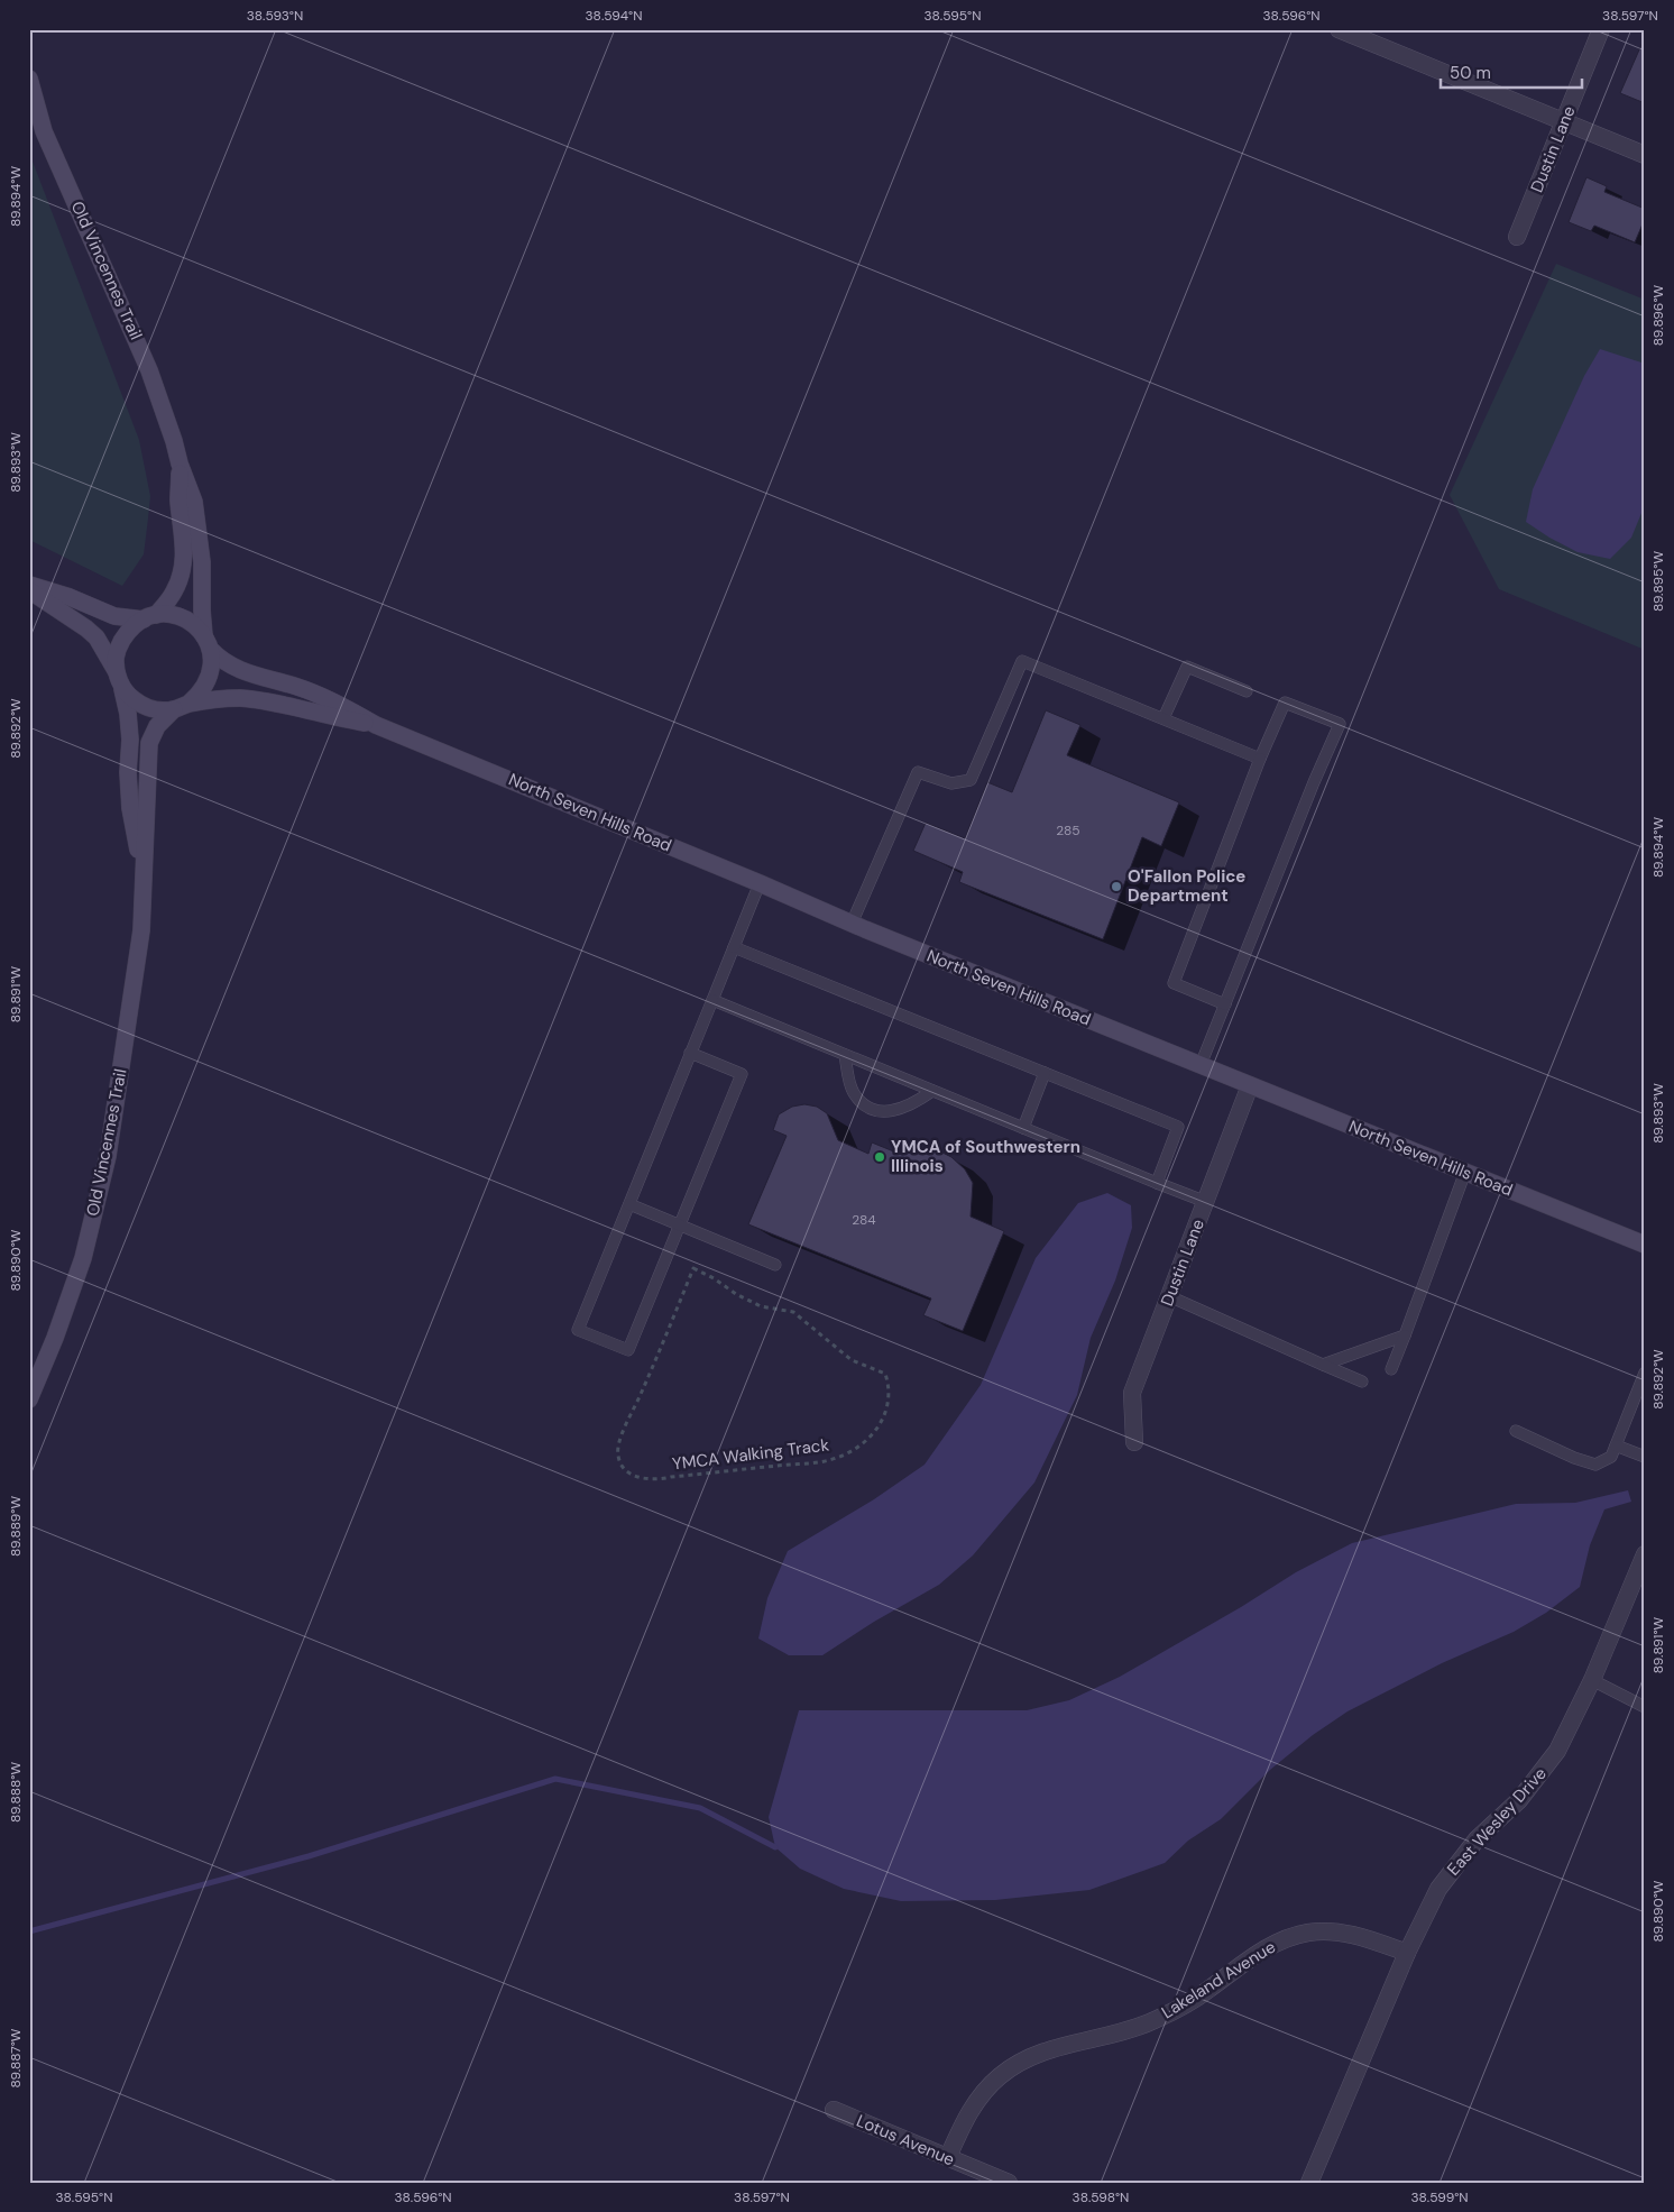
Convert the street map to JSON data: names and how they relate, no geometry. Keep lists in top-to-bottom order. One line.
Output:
{"streets":{"street":["Dustin Lane","Old Vincennes Trail","North Seven Hills Road","East Wesley Drive","Lakeland Avenue","Lotus Avenue"],"path":["YMCA Walking Track"]},"crossings":[["Dustin Lane","North Seven Hills Road"],["Old Vincennes Trail","North Seven Hills Road"],["East Wesley Drive","Lakeland Avenue"],["Lakeland Avenue","Lotus Avenue"]],"places":["O'Fallon Police Department","YMCA of Southwestern Illinois"],"house_numbers":["285","284"],"scale_bar":"50 m","coordinates":["38.593°N","38.594°N","38.595°N","38.596°N","38.597°N","89.894°W","89.896°W","89.893°W","89.895°W","89.892°W","89.891°W","89.890°W","89.889°W","89.888°W","89.887°W","38.598°N","38.599°N"]}
